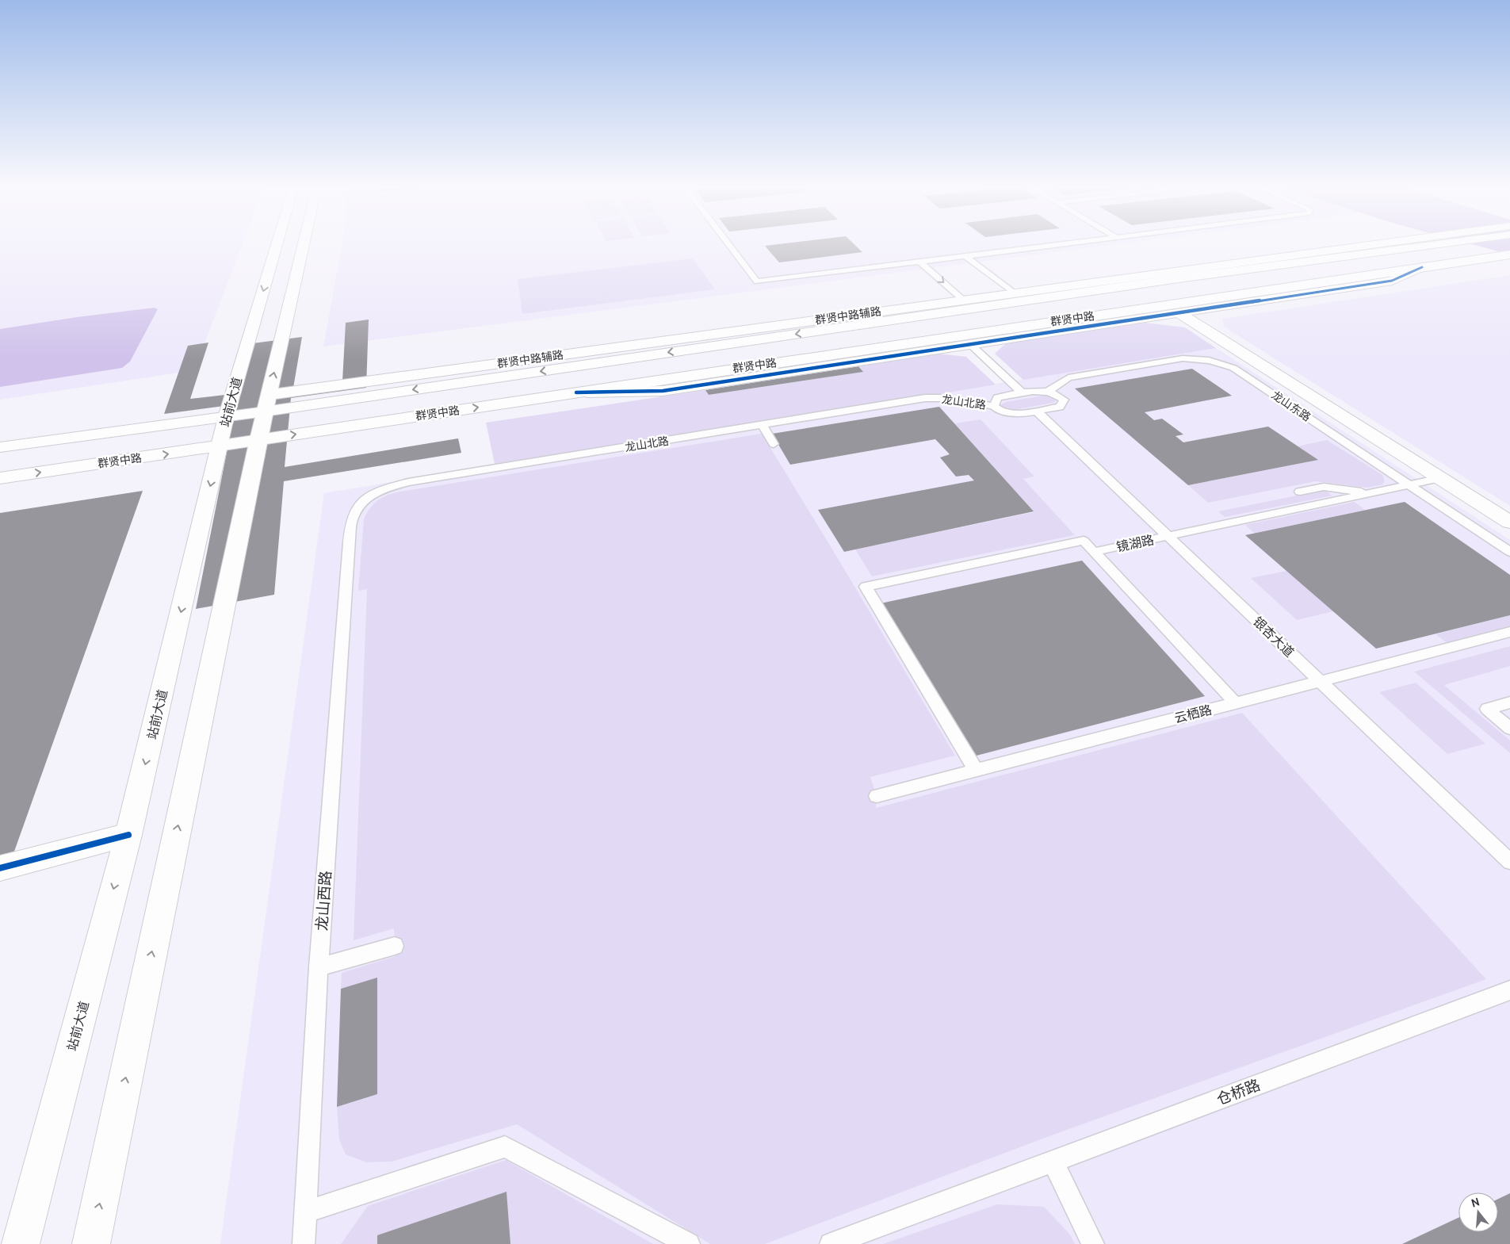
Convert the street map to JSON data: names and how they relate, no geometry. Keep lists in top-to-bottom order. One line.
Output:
{"streets":{"main road":["群贤中路辅路","群贤中路","站前大道"],"lane":["龙山北路","龙山东路","镜湖路","银杏大道","云栖路","龙山西路","仓桥路"]},"crossings":[["群贤中路","站前大道"],["龙山北路","龙山东路"],["龙山北路","银杏大道"],["龙山北路","龙山西路"],["龙山东路","镜湖路"],["镜湖路","银杏大道"],["银杏大道","云栖路"]],"north":"top"}
